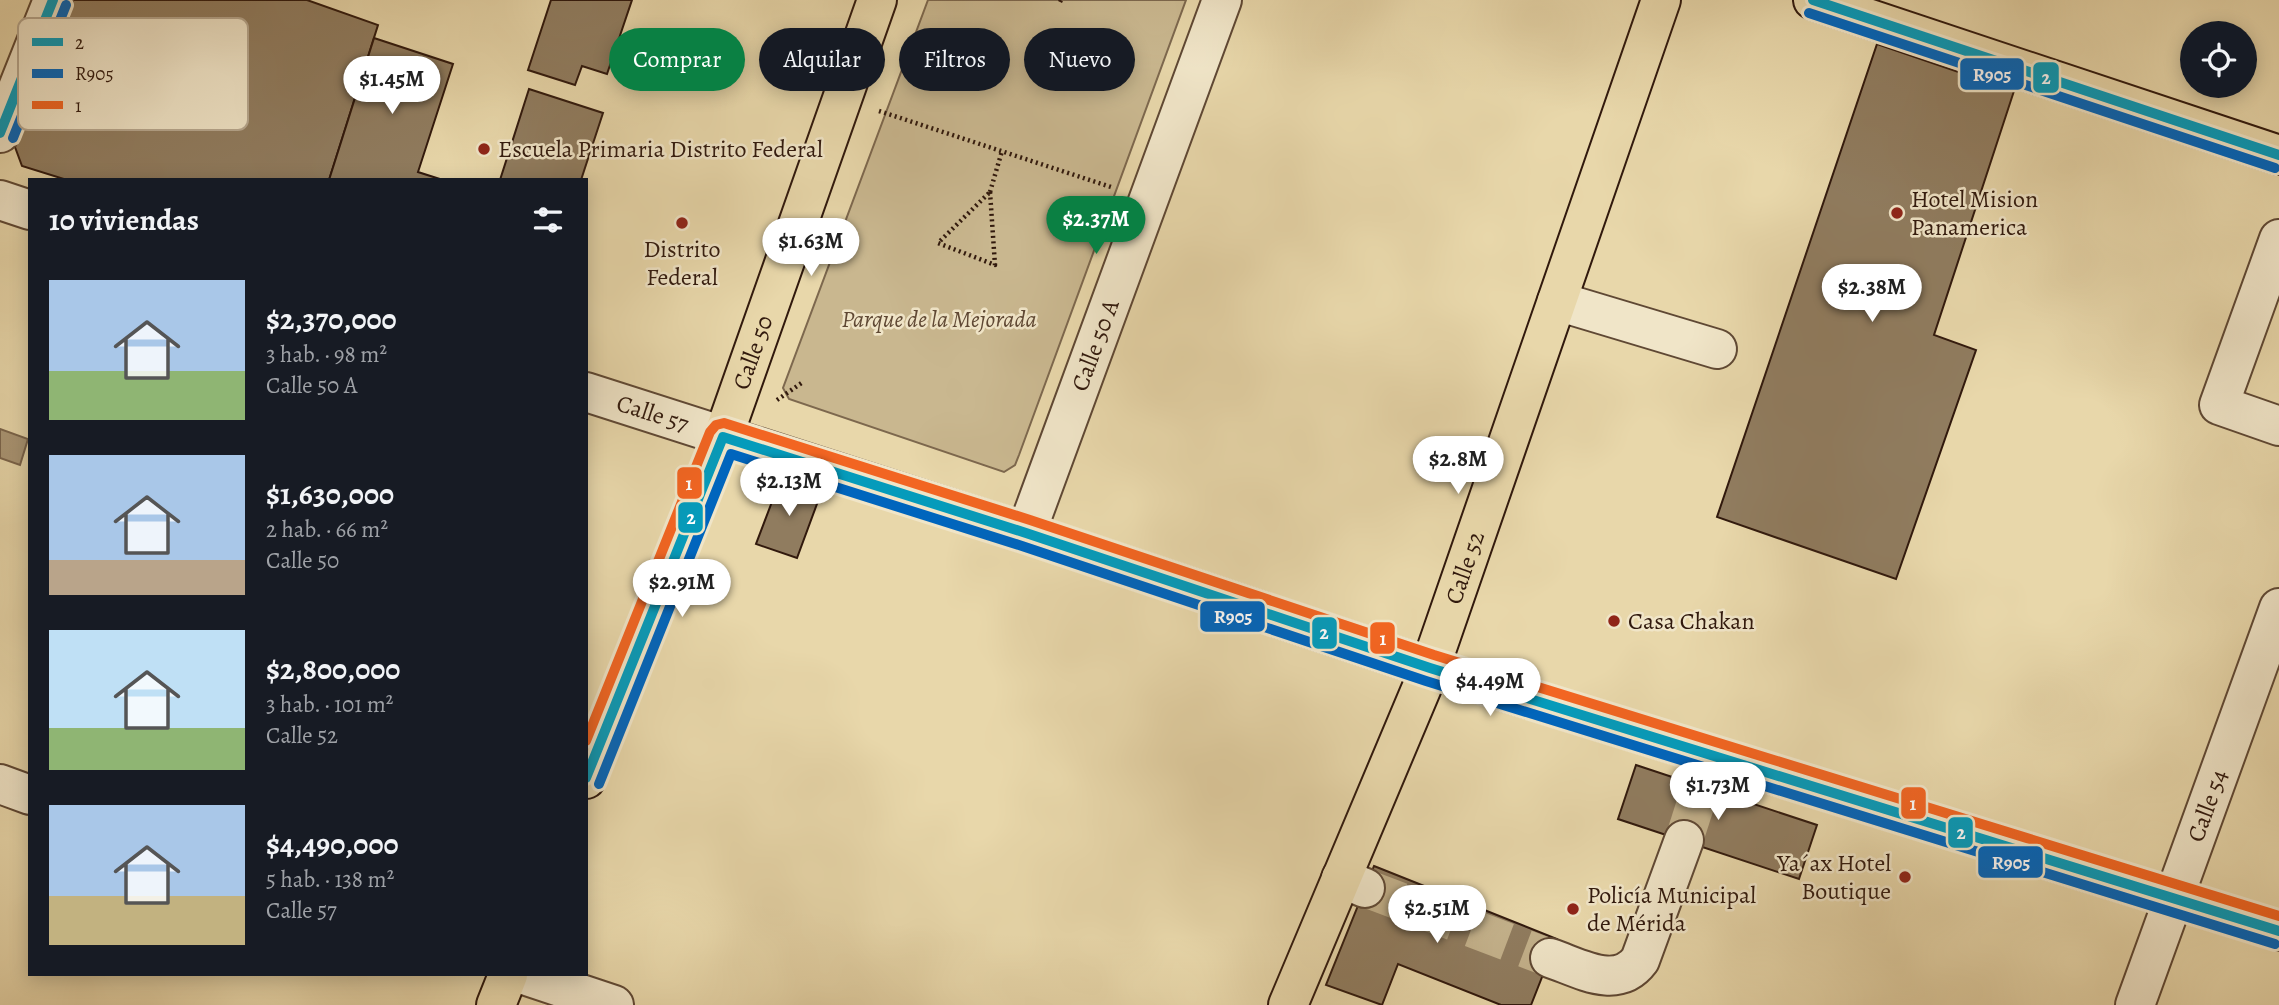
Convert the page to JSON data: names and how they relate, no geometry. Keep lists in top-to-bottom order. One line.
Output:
{"streets":{"main road":["Calle 50","Calle 52"],"street":["Calle 50 A","Calle 57","Calle 54"]},"crossings":[["Calle 50 A","Calle 57"],["Calle 50","Calle 57"],["Calle 57","Calle 52"],["Calle 57","Calle 54"]],"parks":["Parque de la Mejorada"],"places":["Escuela Primaria Distrito Federal","Hotel Mision Panamerica","Distrito Federal","Casa Chakan","Ya´ax Hotel Boutique","Policía Municipal de Mérida"],"lines":["transit line 2","transit line R905","transit line 1"],"legend":["2","R905","1"],"page":{"chip":["Comprar","Alquilar","Filtros","Nuevo"],"price":["$1.45M","$2.37M","$1.63M","$2.38M","$2.8M","$2.13M","$2.91M","$4.49M","$1.73M","$2.51M"],"heading":"10 viviendas","list":[{"name":"$2,370,000","note":"3 hab. · 98 m² · Calle 50 A"},{"name":"$1,630,000","note":"2 hab. · 66 m² · Calle 50"},{"name":"$2,800,000","note":"3 hab. · 101 m² · Calle 52"},{"name":"$4,490,000","note":"5 hab. · 138 m² · Calle 57"}]}}
